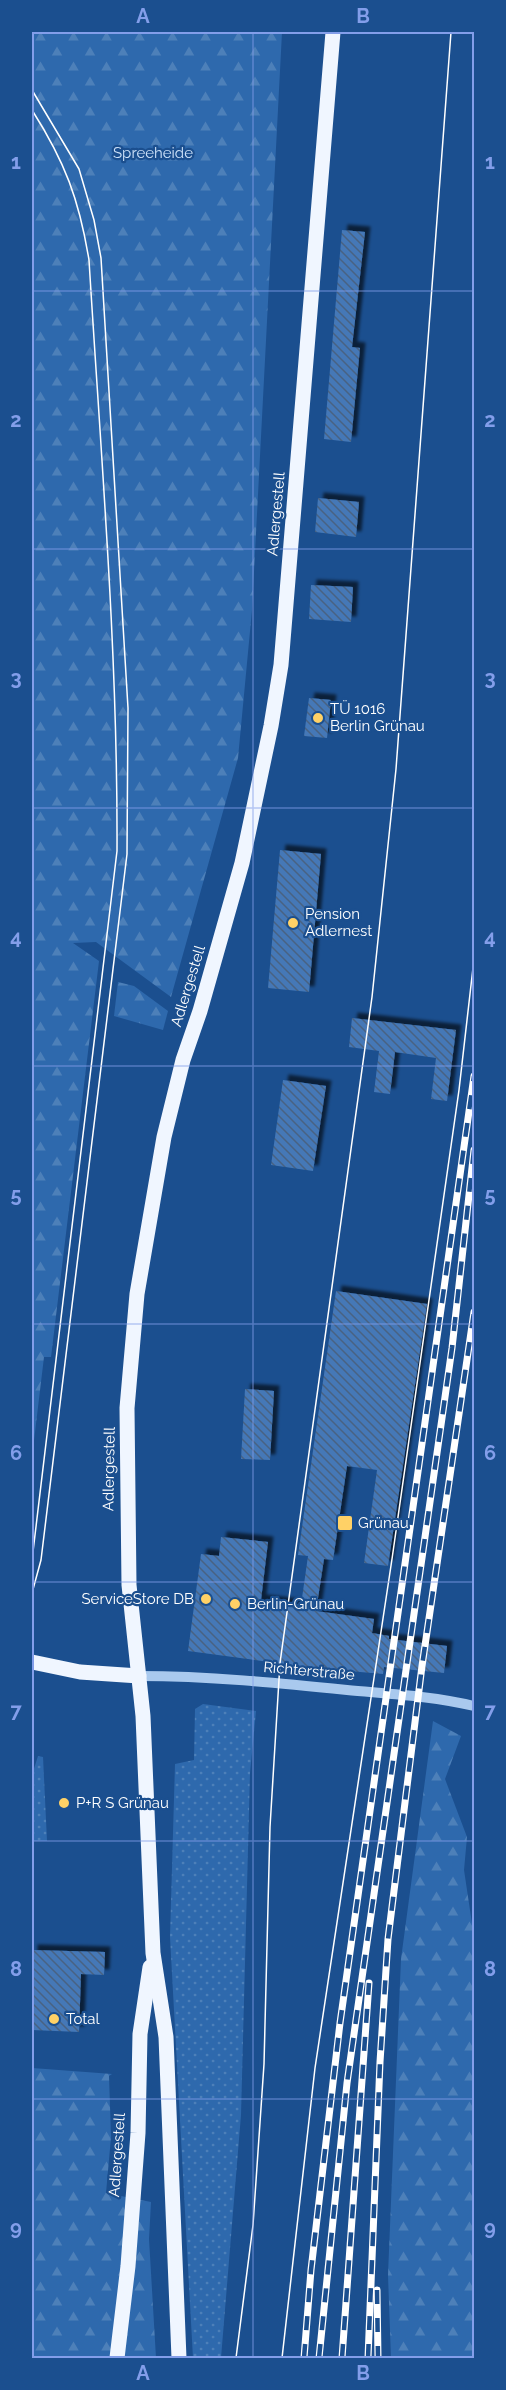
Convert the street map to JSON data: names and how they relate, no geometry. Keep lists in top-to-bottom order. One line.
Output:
{"streets":{"main road":["Adlergestell"],"street":["Richterstraße"]},"crossings":[["Adlergestell","Richterstraße"]],"parks":["Spreeheide"],"places":{"other":["TÜ 1016 Berlin Grünau","Pension Adlernest","ServiceStore DB","Berlin-Grünau","P+R S Grünau","Total"],"transit":["Grünau"]},"grid":{"columns":["A","B"],"rows":["1","2","3","4","5","6","7","8","9"]}}
